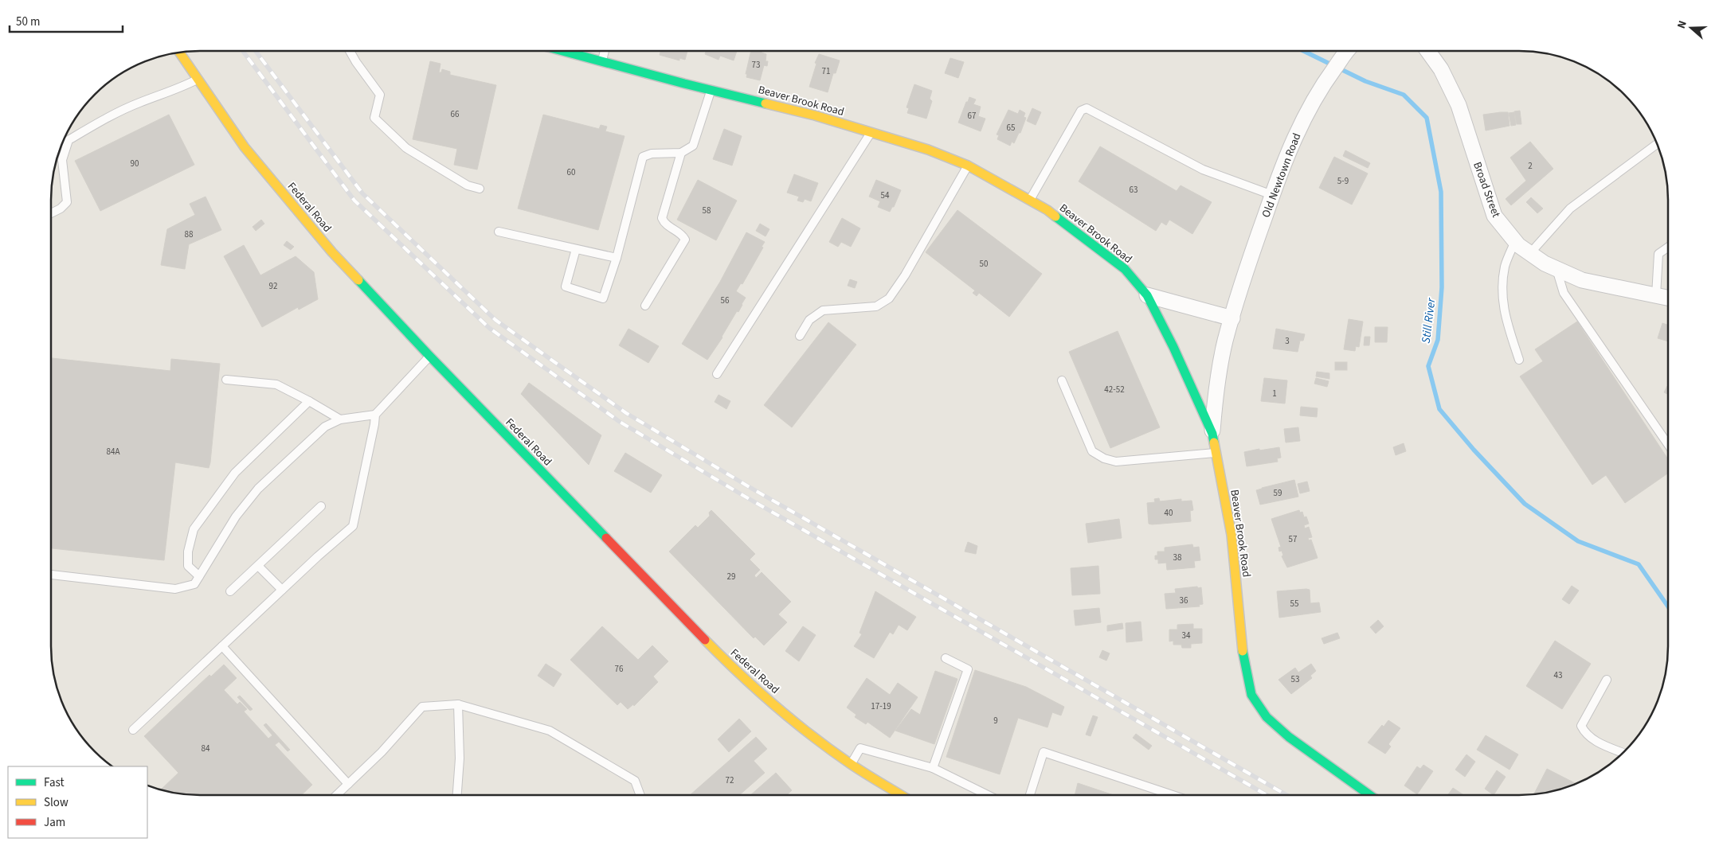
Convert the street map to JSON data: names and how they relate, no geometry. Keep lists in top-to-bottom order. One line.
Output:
{"streets":{"street":["Beaver Brook Road","Old Newtown Road","Broad Street","Federal Road"]},"crossings":[["Beaver Brook Road","Old Newtown Road"]],"water":["Still River"],"house_numbers":["73","71","66","67","65","90","2","60","5-9","63","54","58","88","50","92","56","3","42-52","1","84A","59","40","57","38","29","36","55","34","76","43","53","17-19","9","84","72"],"legend":["Fast","Slow","Jam"],"scale_bar":"50 m","north":"left"}
